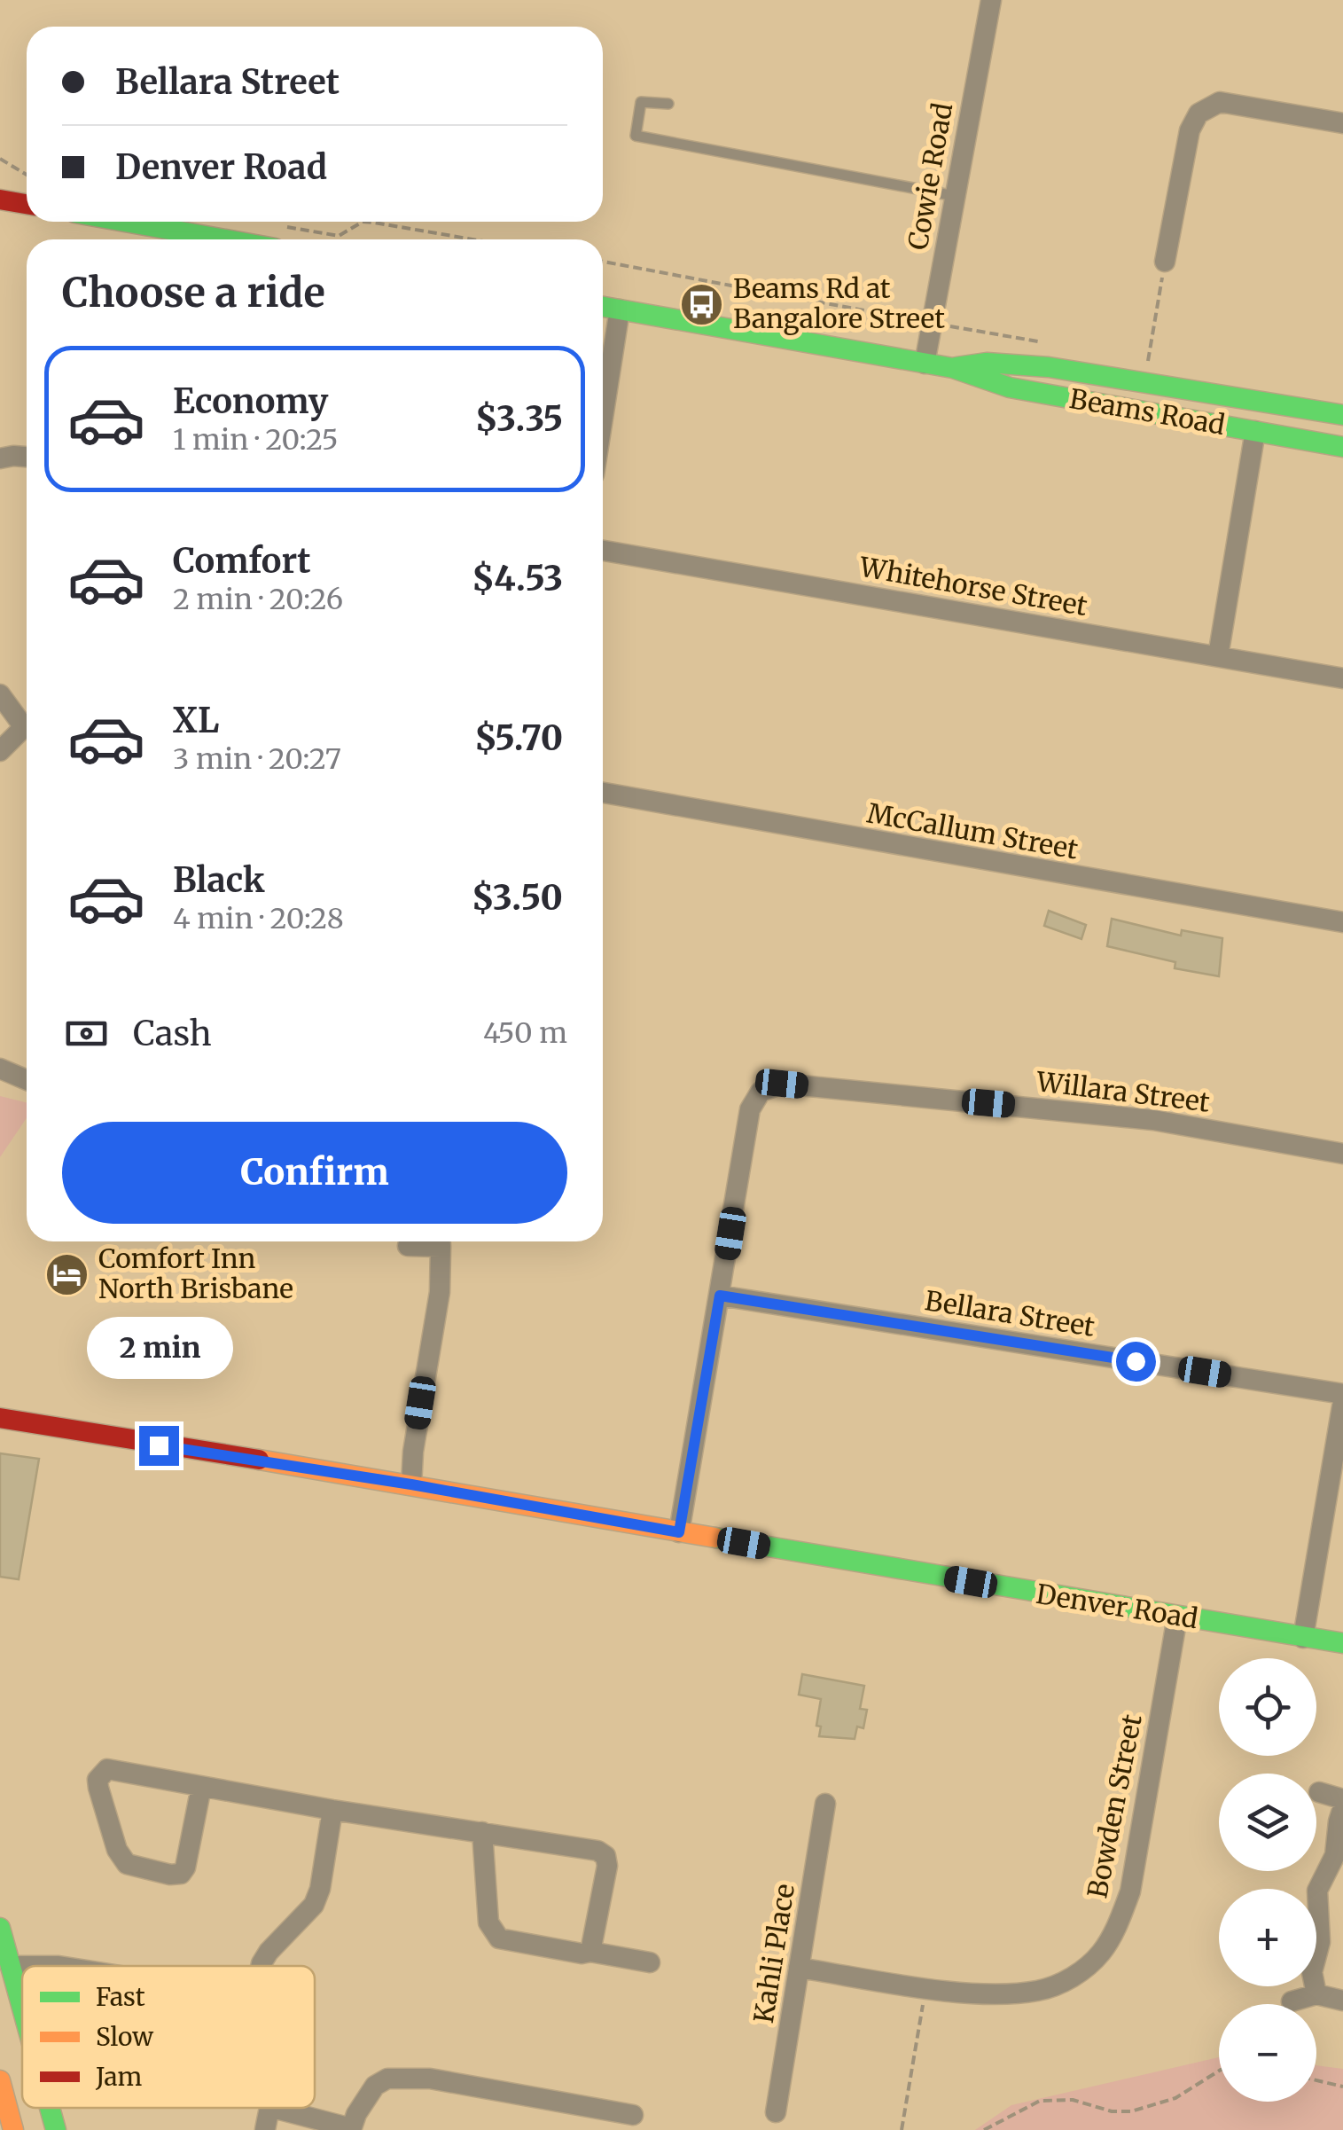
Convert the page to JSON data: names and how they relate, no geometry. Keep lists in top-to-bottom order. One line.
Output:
{"streets":{"main road":["Beams Road","Denver Road"],"street":["Cowie Road","Whitehorse Street","McCallum Street","Willara Street","Bellara Street","Bowden Street","Kahli Place"]},"crossings":[["Cowie Road","Beams Road"],["Willara Street","Bellara Street"],["Willara Street","Denver Road"],["Denver Road","Bowden Street"],["Bowden Street","Kahli Place"]],"places":{"bus stop":["Beams Rd at Bangalore Street"],"hotel":["Comfort Inn North Brisbane"]},"legend":["Fast","Slow","Jam"],"page":{"banner":["Bellara Street","Denver Road"],"heading":"Choose a ride","list":[{"name":"Economy","note":"1 min · 20:25","value":"$3.35"},{"name":"Comfort","note":"2 min · 20:26","value":"$4.53"},{"name":"XL","note":"3 min · 20:27","value":"$5.70"},{"name":"Black","note":"4 min · 20:28","value":"$3.50"}],"pay":["Cash","450 m"],"buttons":"Confirm","bubble":"2 min","map_buttons":["+","−"]}}
